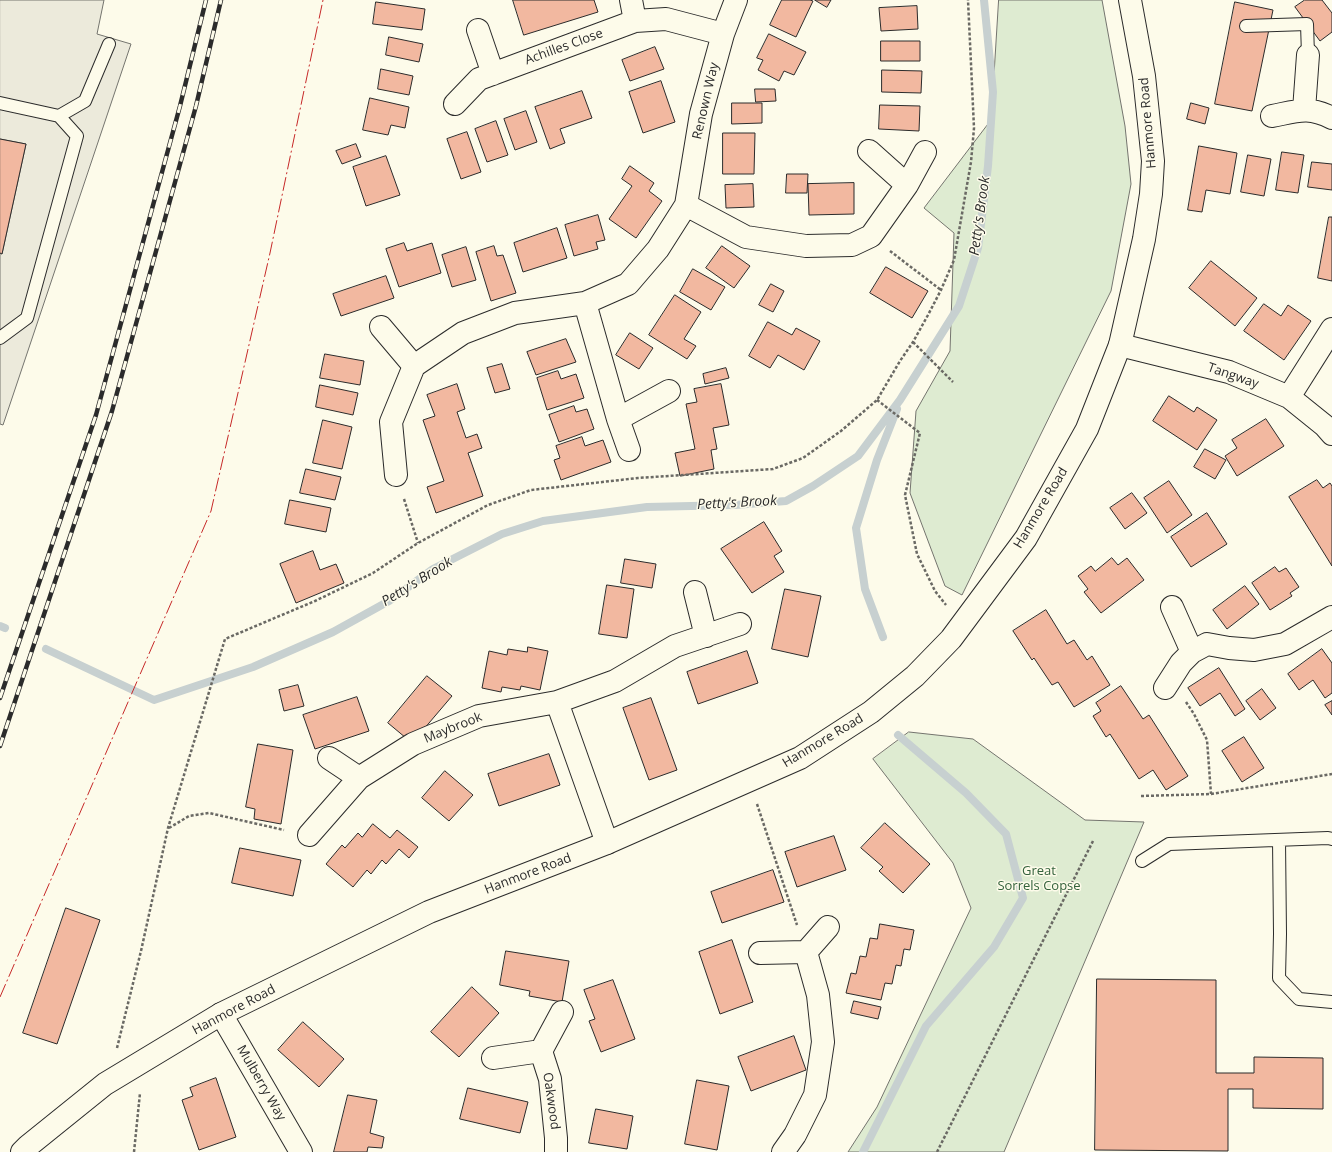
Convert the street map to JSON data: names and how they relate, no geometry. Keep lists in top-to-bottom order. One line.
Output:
{"streets":{"street":["Achilles Close","Renown Way","Hanmore Road","Tangway","Maybrook","Mulberry Way","Oakwood"]},"crossings":[["Achilles Close","Renown Way"],["Hanmore Road","Tangway"],["Hanmore Road","Mulberry Way"]],"water":["Petty's Brook"],"parks":["Great Sorrels Copse"]}
